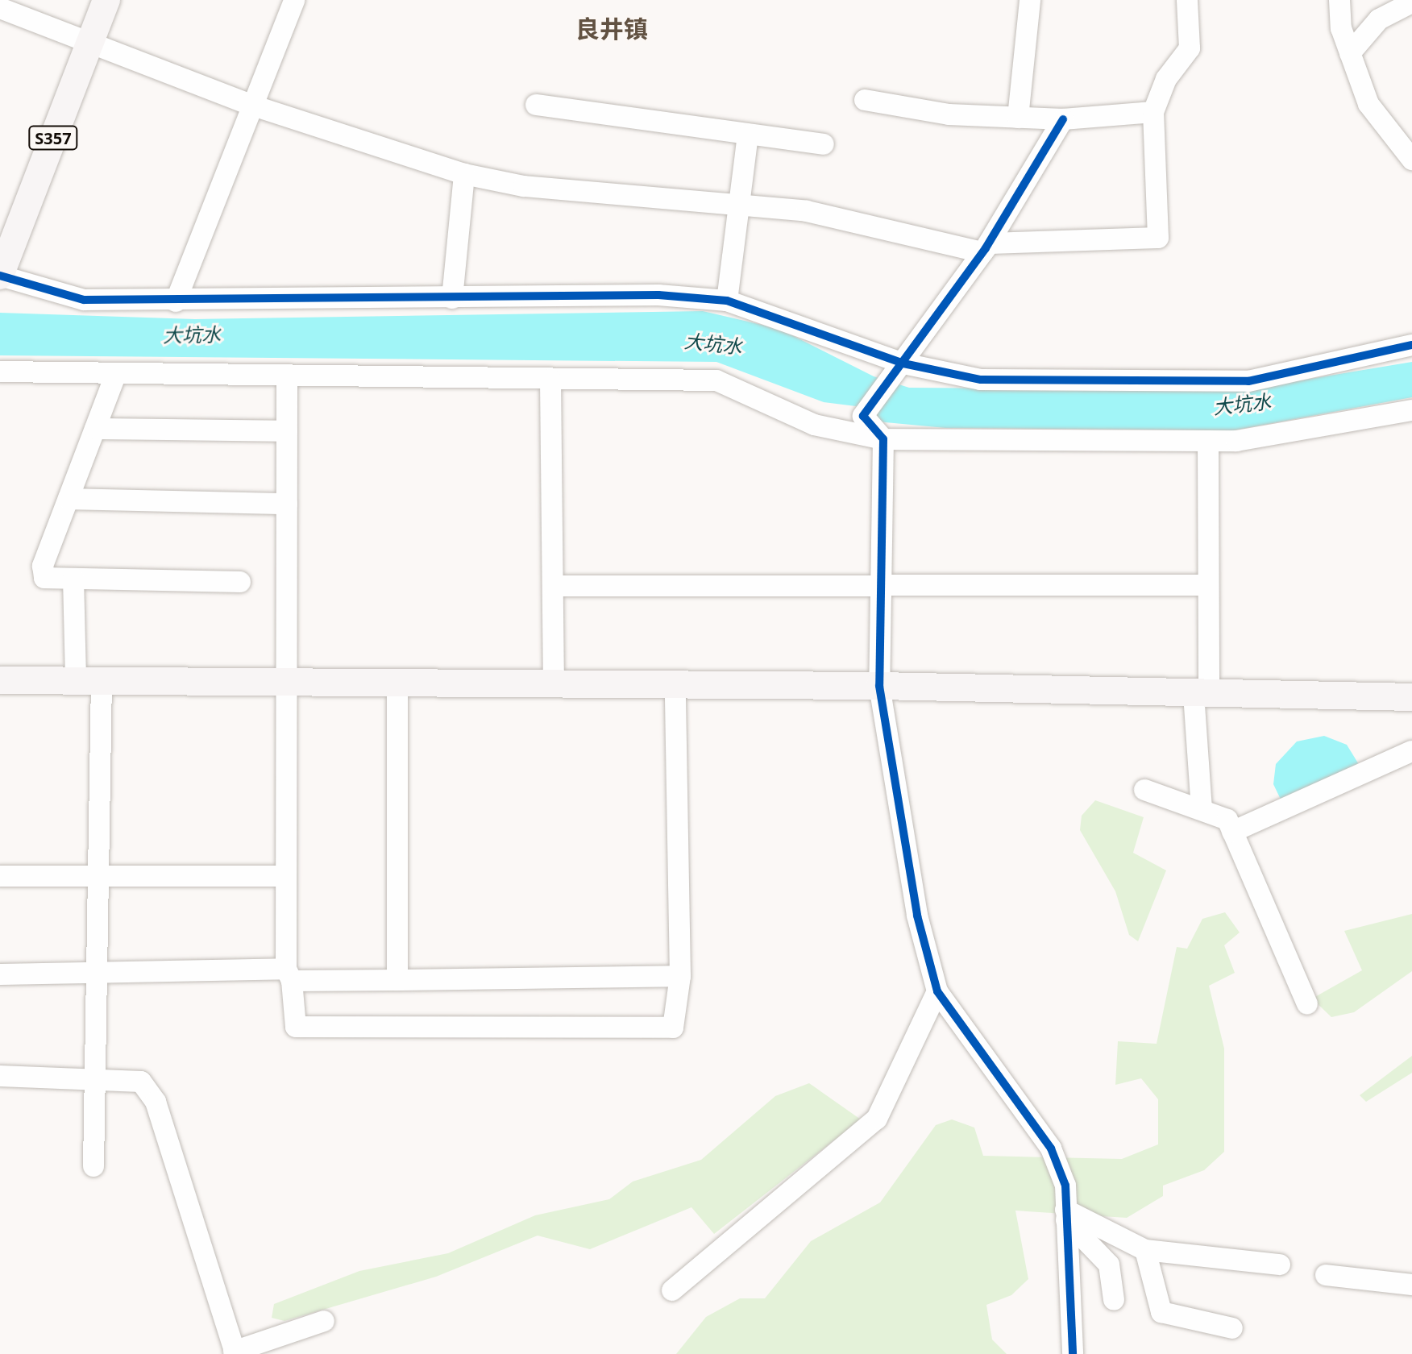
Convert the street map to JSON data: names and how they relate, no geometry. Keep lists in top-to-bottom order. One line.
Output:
{"streets":{"main road":["S357"]},"districts":["良井镇"],"water":["大坑水"]}
